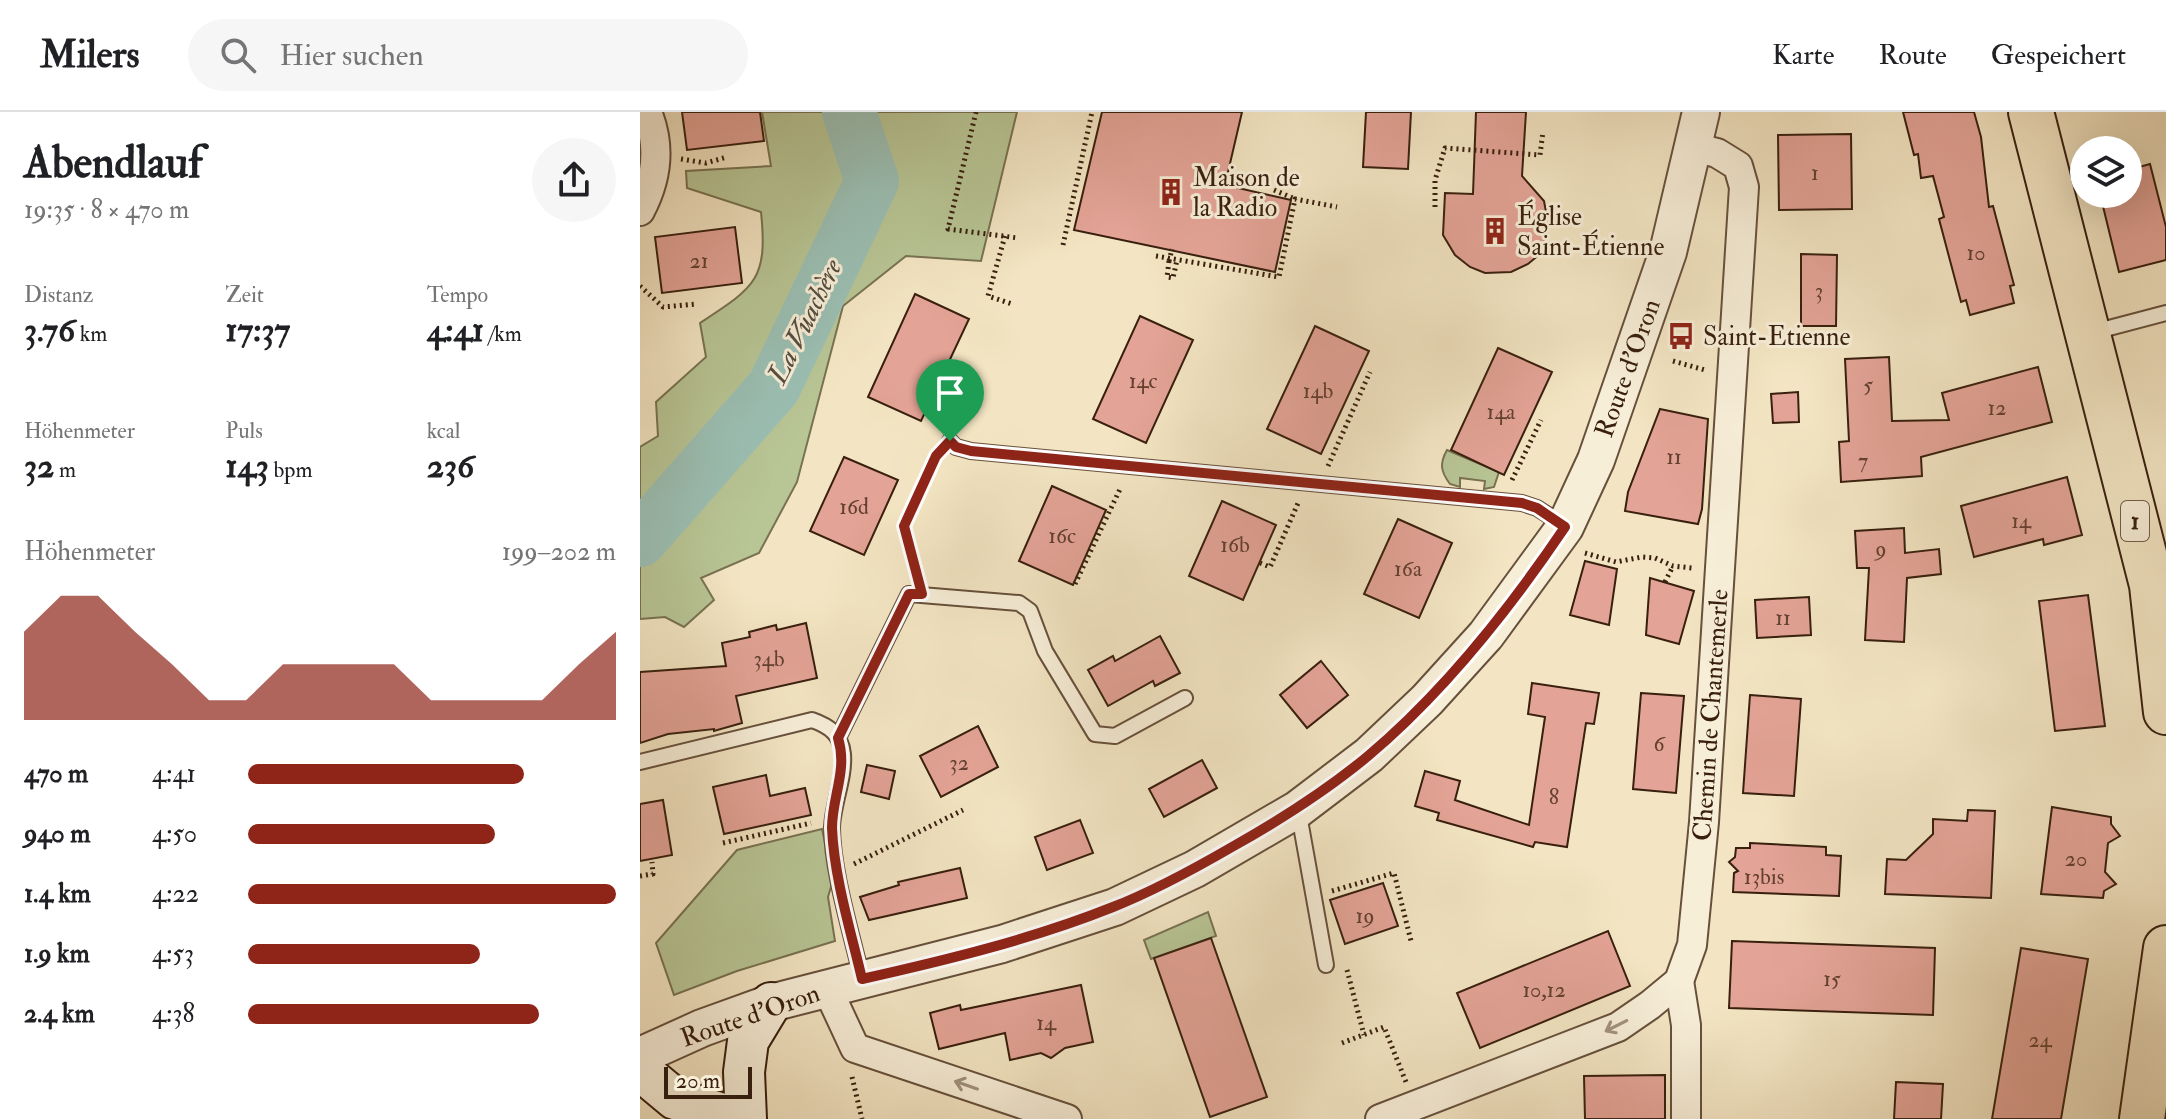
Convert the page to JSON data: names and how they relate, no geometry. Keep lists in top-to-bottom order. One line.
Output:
{"streets":{"main road":["1"],"street":["Route d'Oron","Chemin de Chantemerle"]},"crossings":[["Route d'Oron","Chemin de Chantemerle"]],"water":["La Vuachère"],"places":{"building":["Maison de la Radio","Église Saint-Étienne"],"bus stop":["Saint-Etienne"]},"house_numbers":["1","10","21","3","14c","5","14b","12","14a","11","7","16d","14","16c","16b","9","16a","11","34b","6","32","8","20","13bis","19","15","10,12","14","24"],"scale_bar":"20 m","page":{"header":"Milers","search":"Hier suchen","nav":["Karte","Route","Gespeichert"],"heading":["Abendlauf","19:35 · 8 × 470 m"],"stats":[["Distanz","3.76 km"],["Zeit","17:37"],["Tempo","4:41 /km"],["Höhenmeter","32 m"],["Puls","143 bpm"],["kcal","236"]],"chart":["Höhenmeter","199–202 m"],"list":[{"name":"470 m","note":"4:41"},{"name":"940 m","note":"4:50"},{"name":"1.4 km","note":"4:22"},{"name":"1.9 km","note":"4:53"},{"name":"2.4 km","note":"4:38"}],"scale":"20 m"}}
